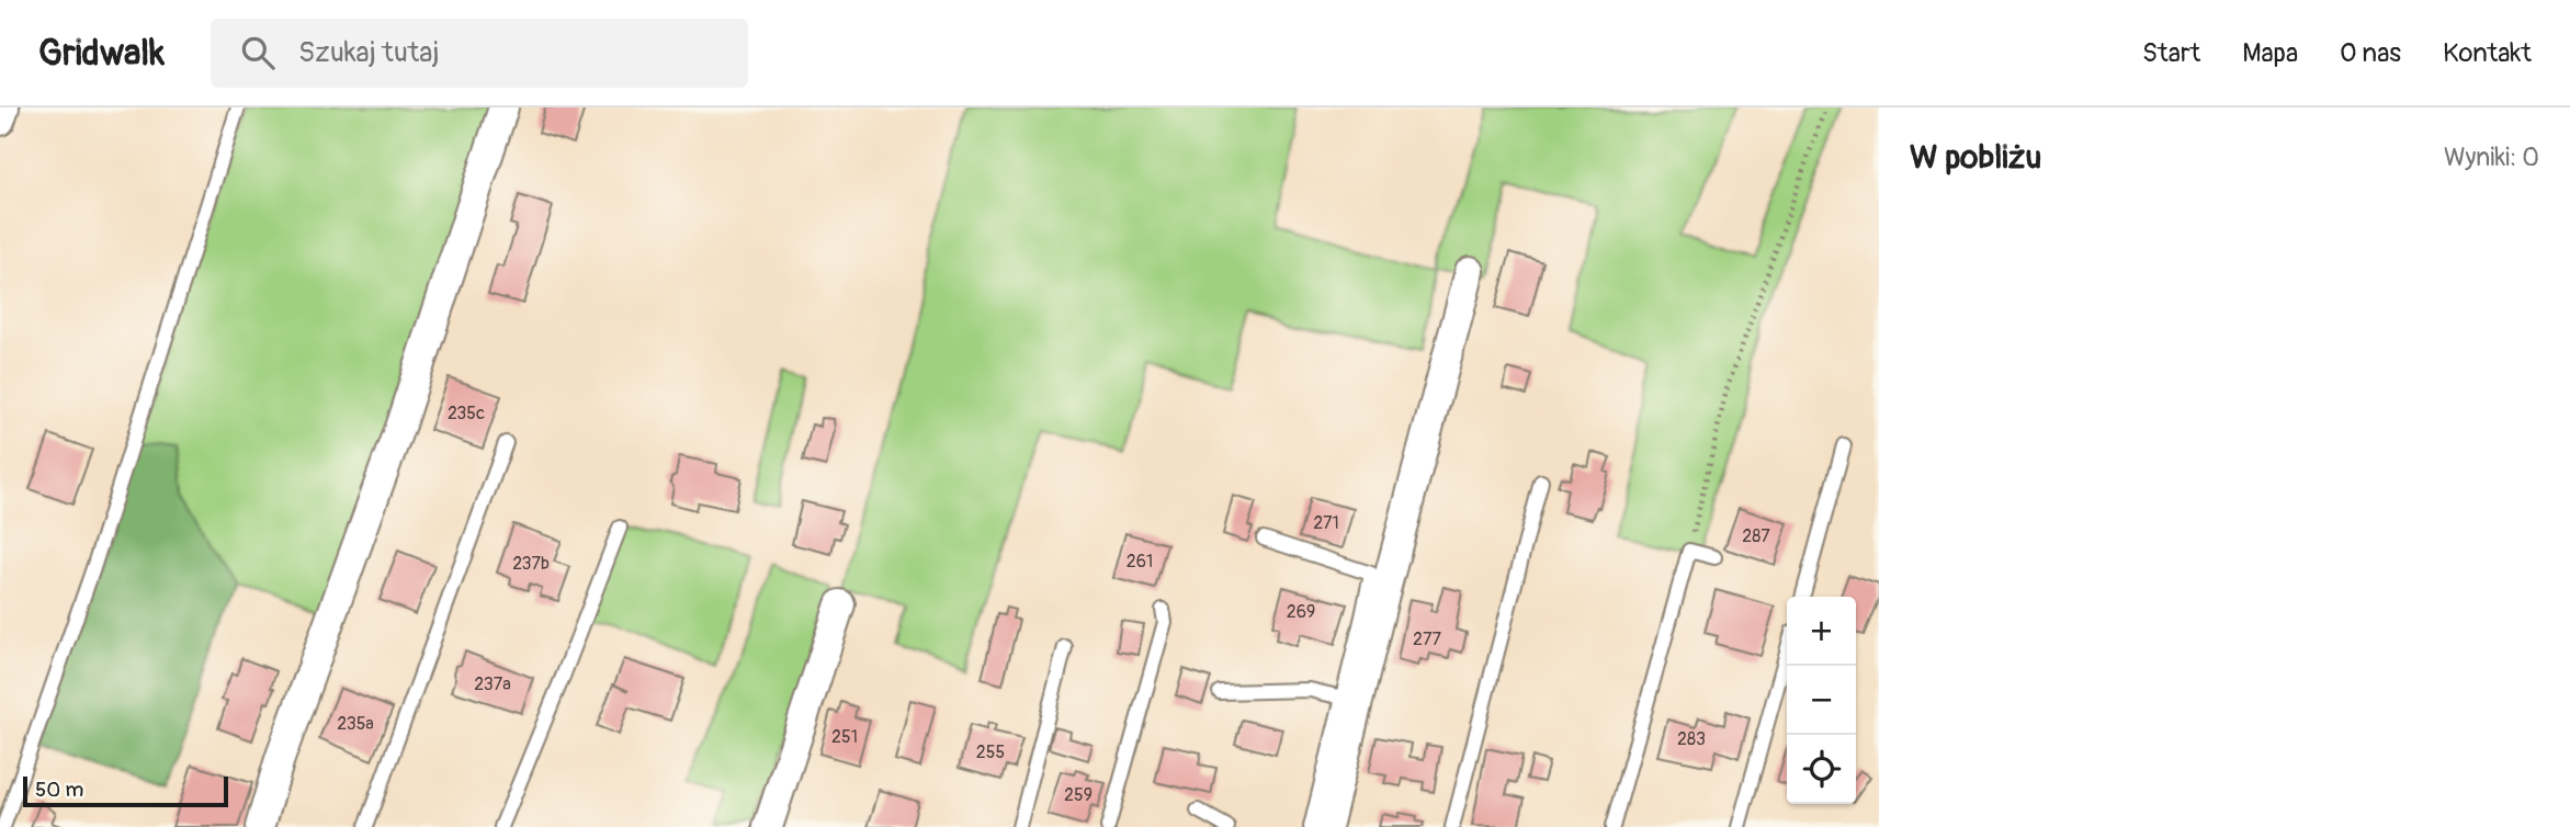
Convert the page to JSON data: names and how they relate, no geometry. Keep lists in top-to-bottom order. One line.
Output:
{"house_numbers":["235c","271","287","261","237b","269","277","237a","235a","251","283","255","259"],"scale_bar":"50 m","page":{"header":"Gridwalk","search":"Szukaj tutaj","nav":["Start","Mapa","O nas","Kontakt"],"heading":["W pobliżu","Wyniki: 0"],"map_buttons":["+","−"],"scale":"50 m"}}
